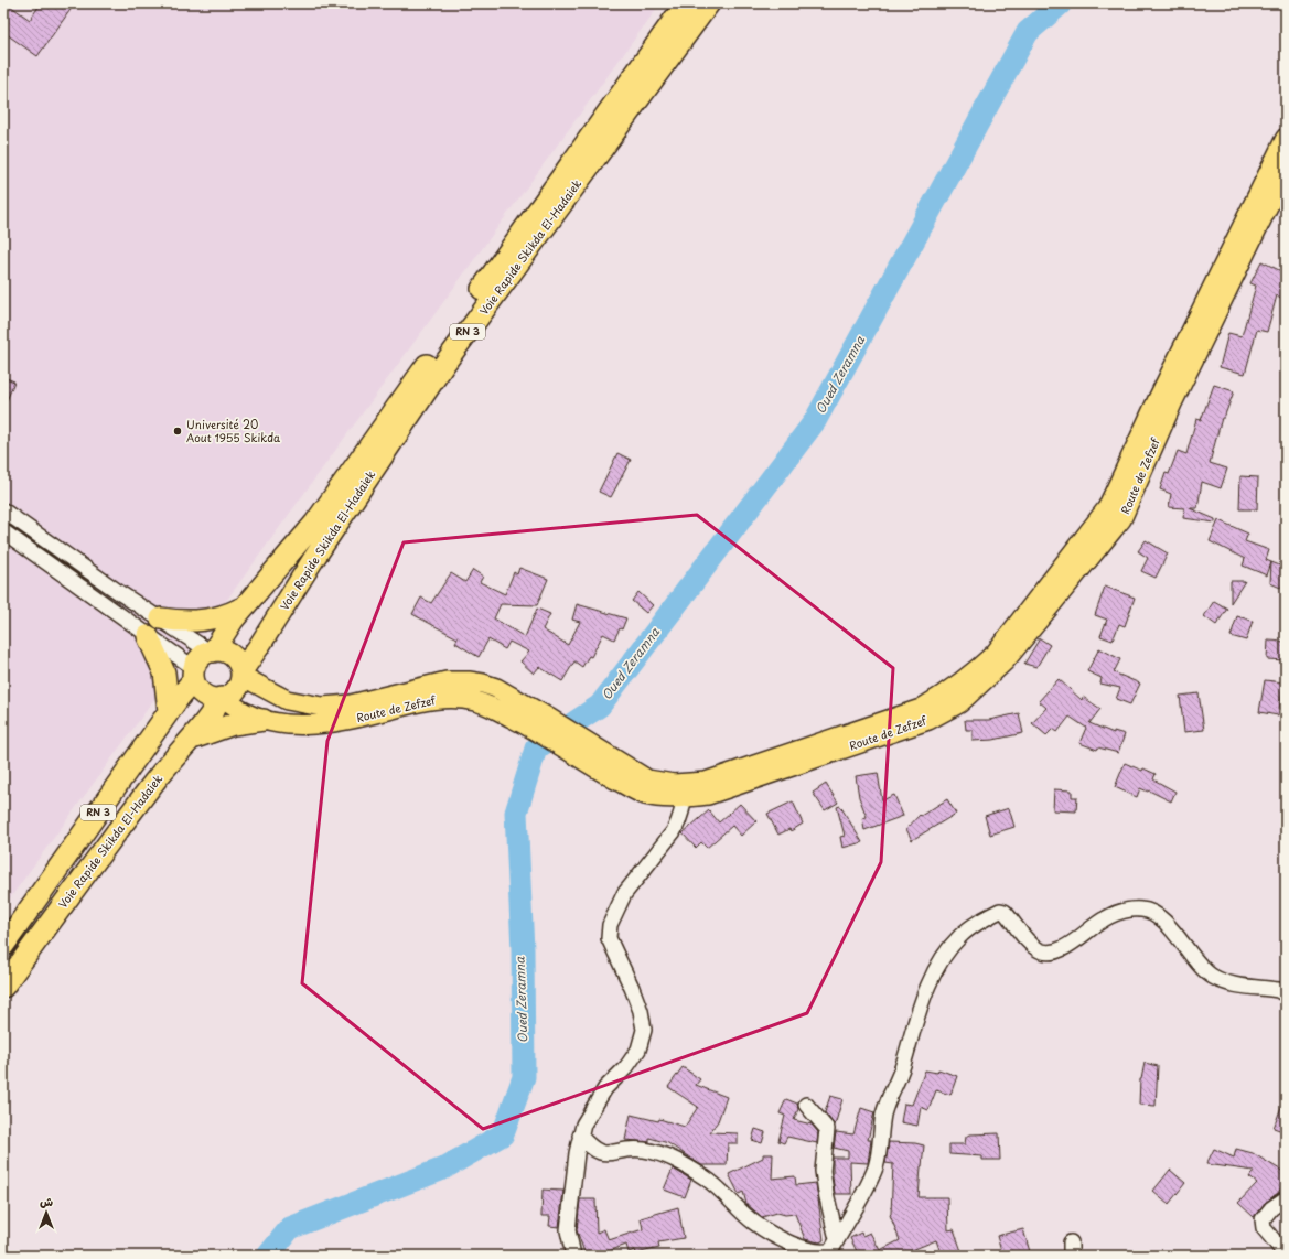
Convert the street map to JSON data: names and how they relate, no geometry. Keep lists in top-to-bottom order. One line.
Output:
{"streets":{"highway":["Voie Rapide Skikda El-Hadaiek","RN 3"],"main road":["Route de Zefzef"]},"crossings":[["Voie Rapide Skikda El-Hadaiek","Route de Zefzef"]],"water":["Oued Zeramna"],"places":["Université 20 Aout 1955 Skikda"],"north":"top"}
